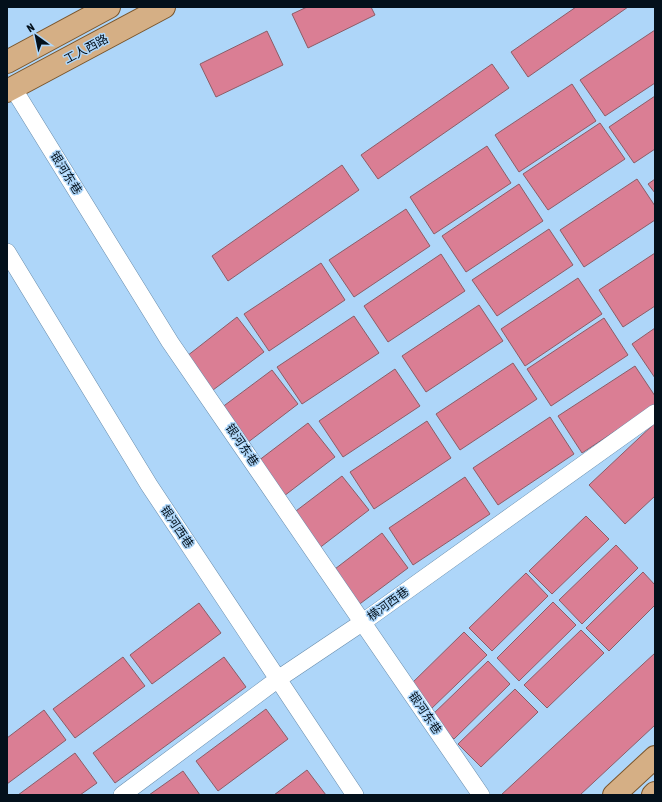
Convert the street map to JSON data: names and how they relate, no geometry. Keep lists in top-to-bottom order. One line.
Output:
{"streets":{"main road":["工人西路"],"street":["银河东巷","银河西巷","横河西巷"]},"crossings":[["工人西路","银河东巷"],["银河东巷","横河西巷"],["银河西巷","横河西巷"]],"north":"top left"}
